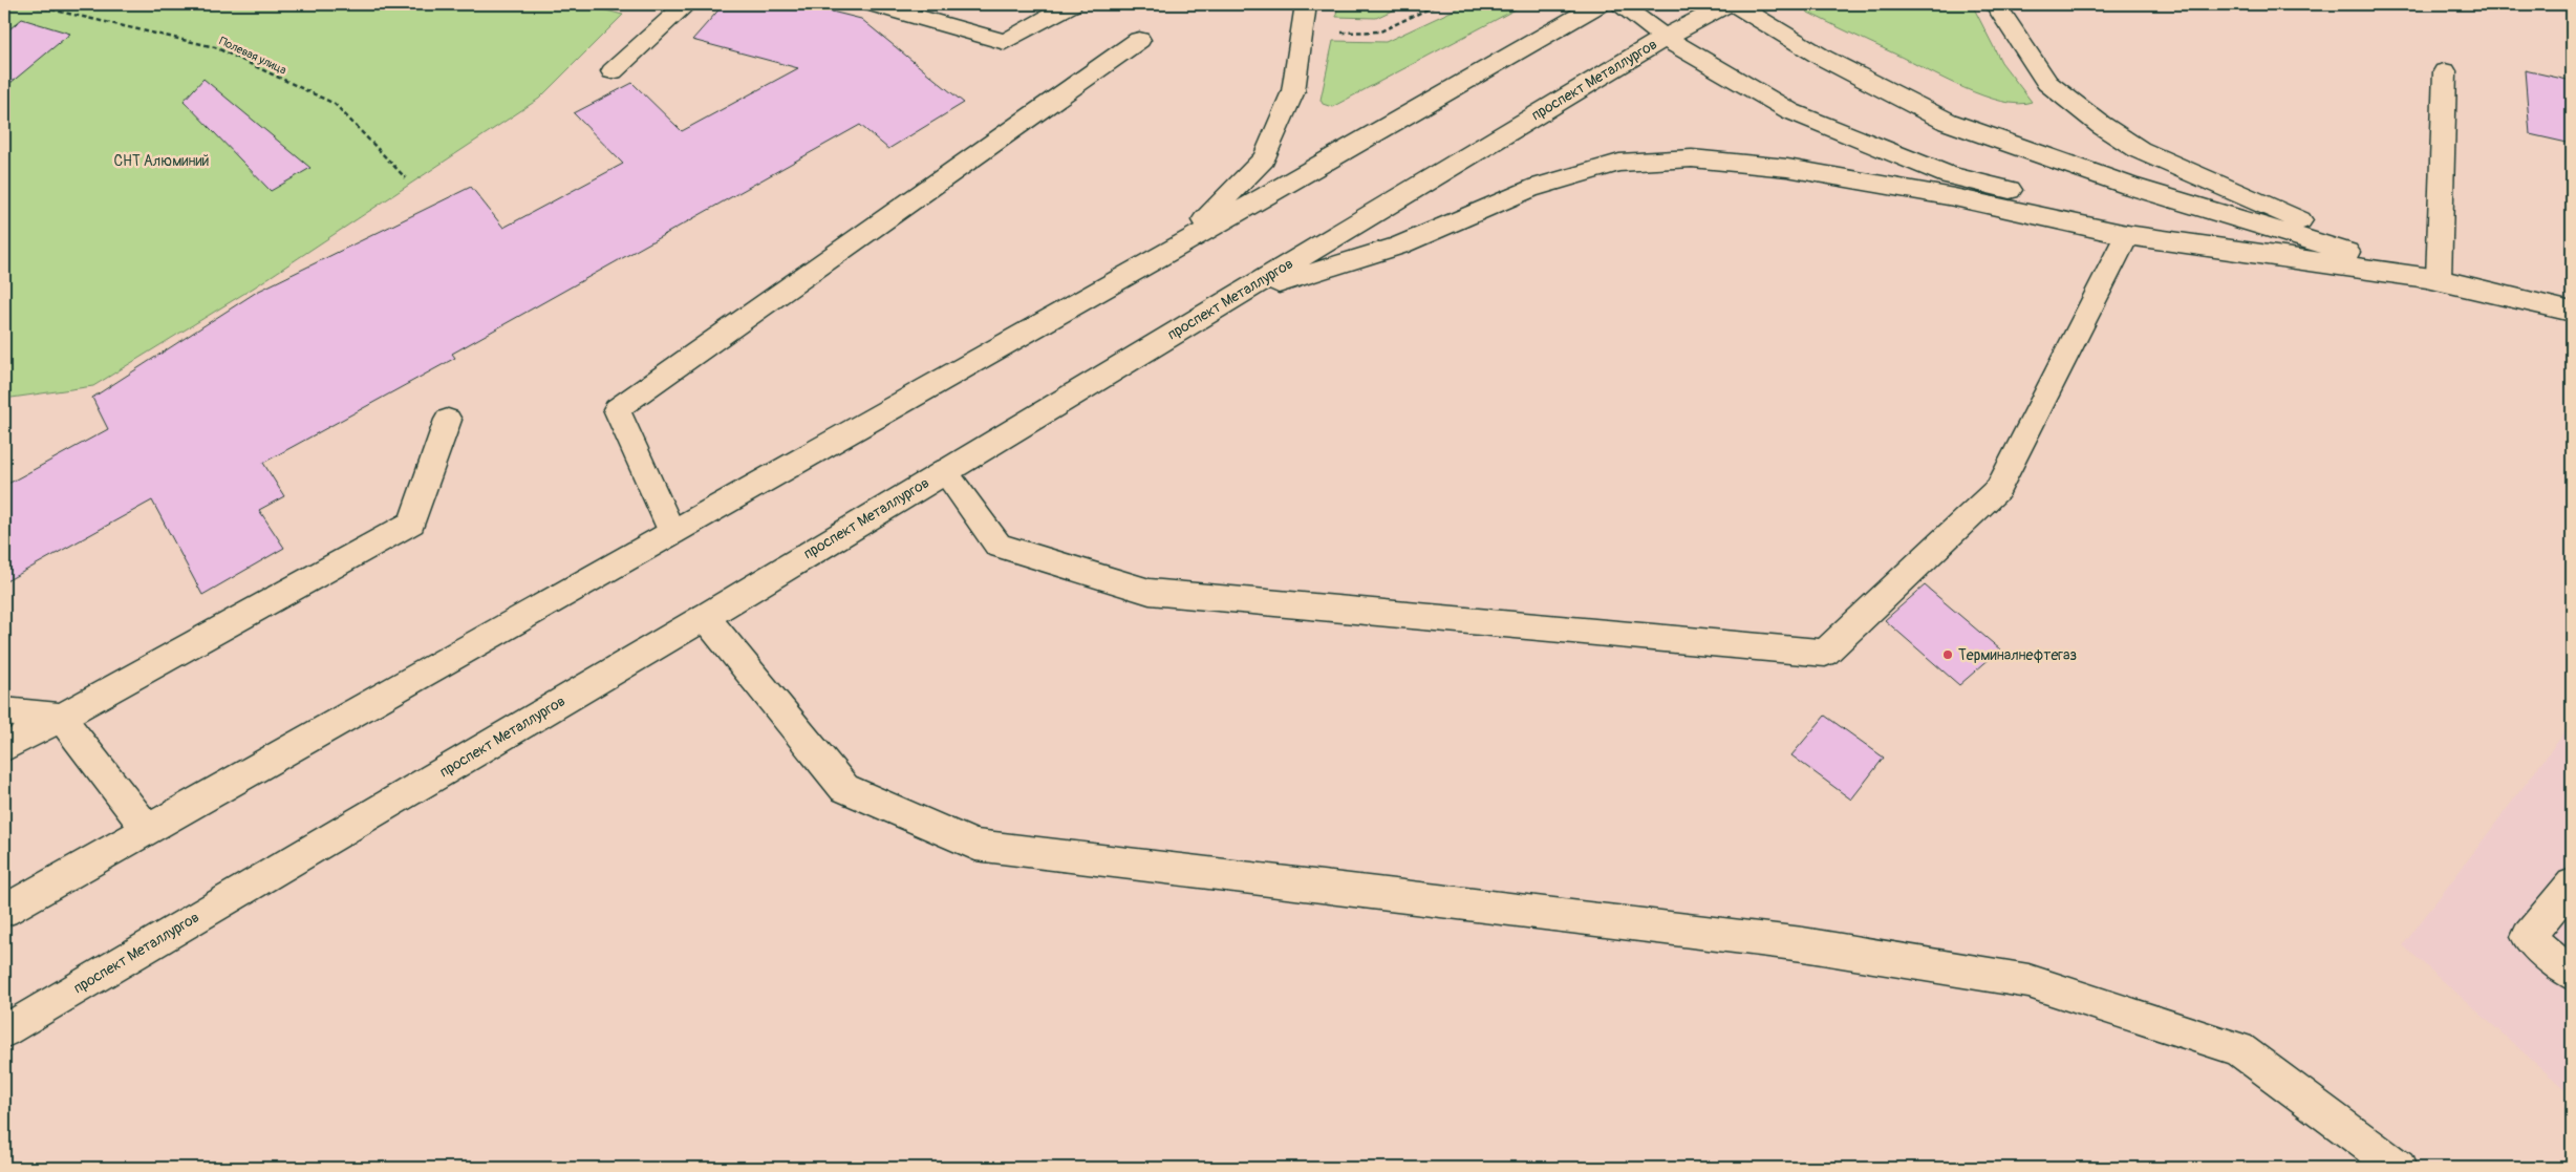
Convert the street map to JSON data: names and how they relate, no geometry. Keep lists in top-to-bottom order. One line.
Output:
{"streets":{"main road":["проспект Металлургов"],"path":["Полевая улица"]},"parks":["СНТ Алюминий"],"places":["Терминалнефтегаз"]}
